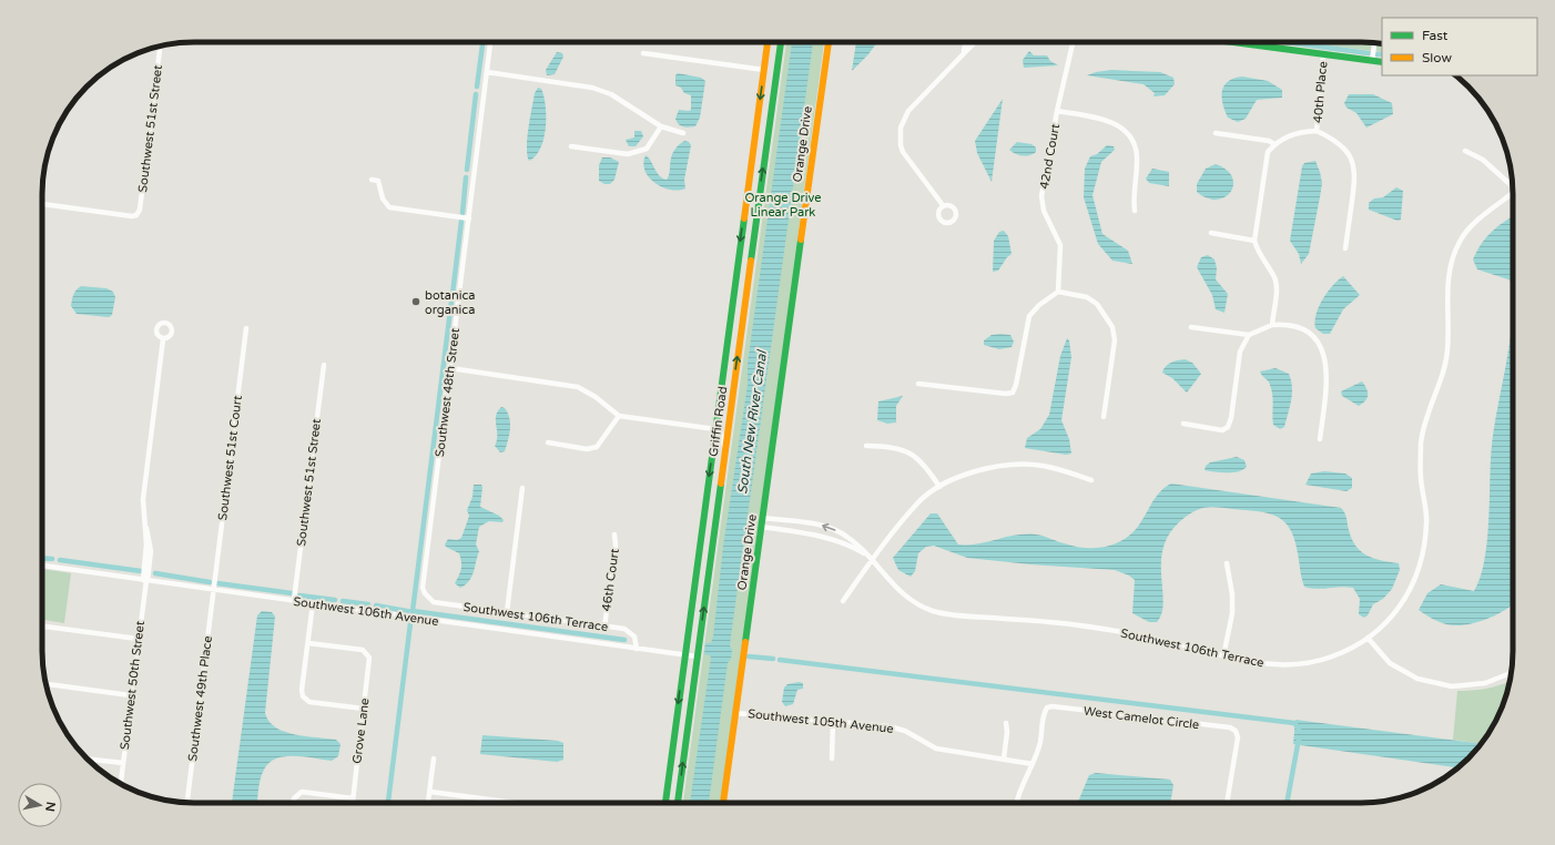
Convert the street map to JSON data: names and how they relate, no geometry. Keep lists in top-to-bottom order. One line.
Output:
{"streets":{"main road":["Orange Drive","Griffin Road"],"street":["40th Place","Southwest 51st Street","42nd Court","Southwest 48th Street","Southwest 51st Court","46th Court","Southwest 106th Avenue","Southwest 106th Terrace","Southwest 50th Street","Southwest 49th Place","West Camelot Circle","Southwest 105th Avenue","Grove Lane"]},"crossings":[["Southwest 51st Street","Southwest 106th Avenue"],["Orange Drive","Southwest 106th Terrace"],["Orange Drive","Southwest 105th Avenue"],["Southwest 48th Street","Southwest 106th Terrace"],["Griffin Road","Southwest 106th Avenue"],["Southwest 51st Court","Southwest 106th Avenue"],["Southwest 51st Court","Southwest 49th Place"],["46th Court","Southwest 106th Terrace"],["Southwest 106th Avenue","Southwest 106th Terrace"],["Southwest 106th Avenue","Southwest 50th Street"],["Southwest 106th Avenue","Southwest 49th Place"],["West Camelot Circle","Southwest 105th Avenue"]],"water":["South New River Canal"],"parks":["Orange Drive Linear Park"],"places":["botanica organica"],"legend":["Fast","Slow"],"north":"right"}
